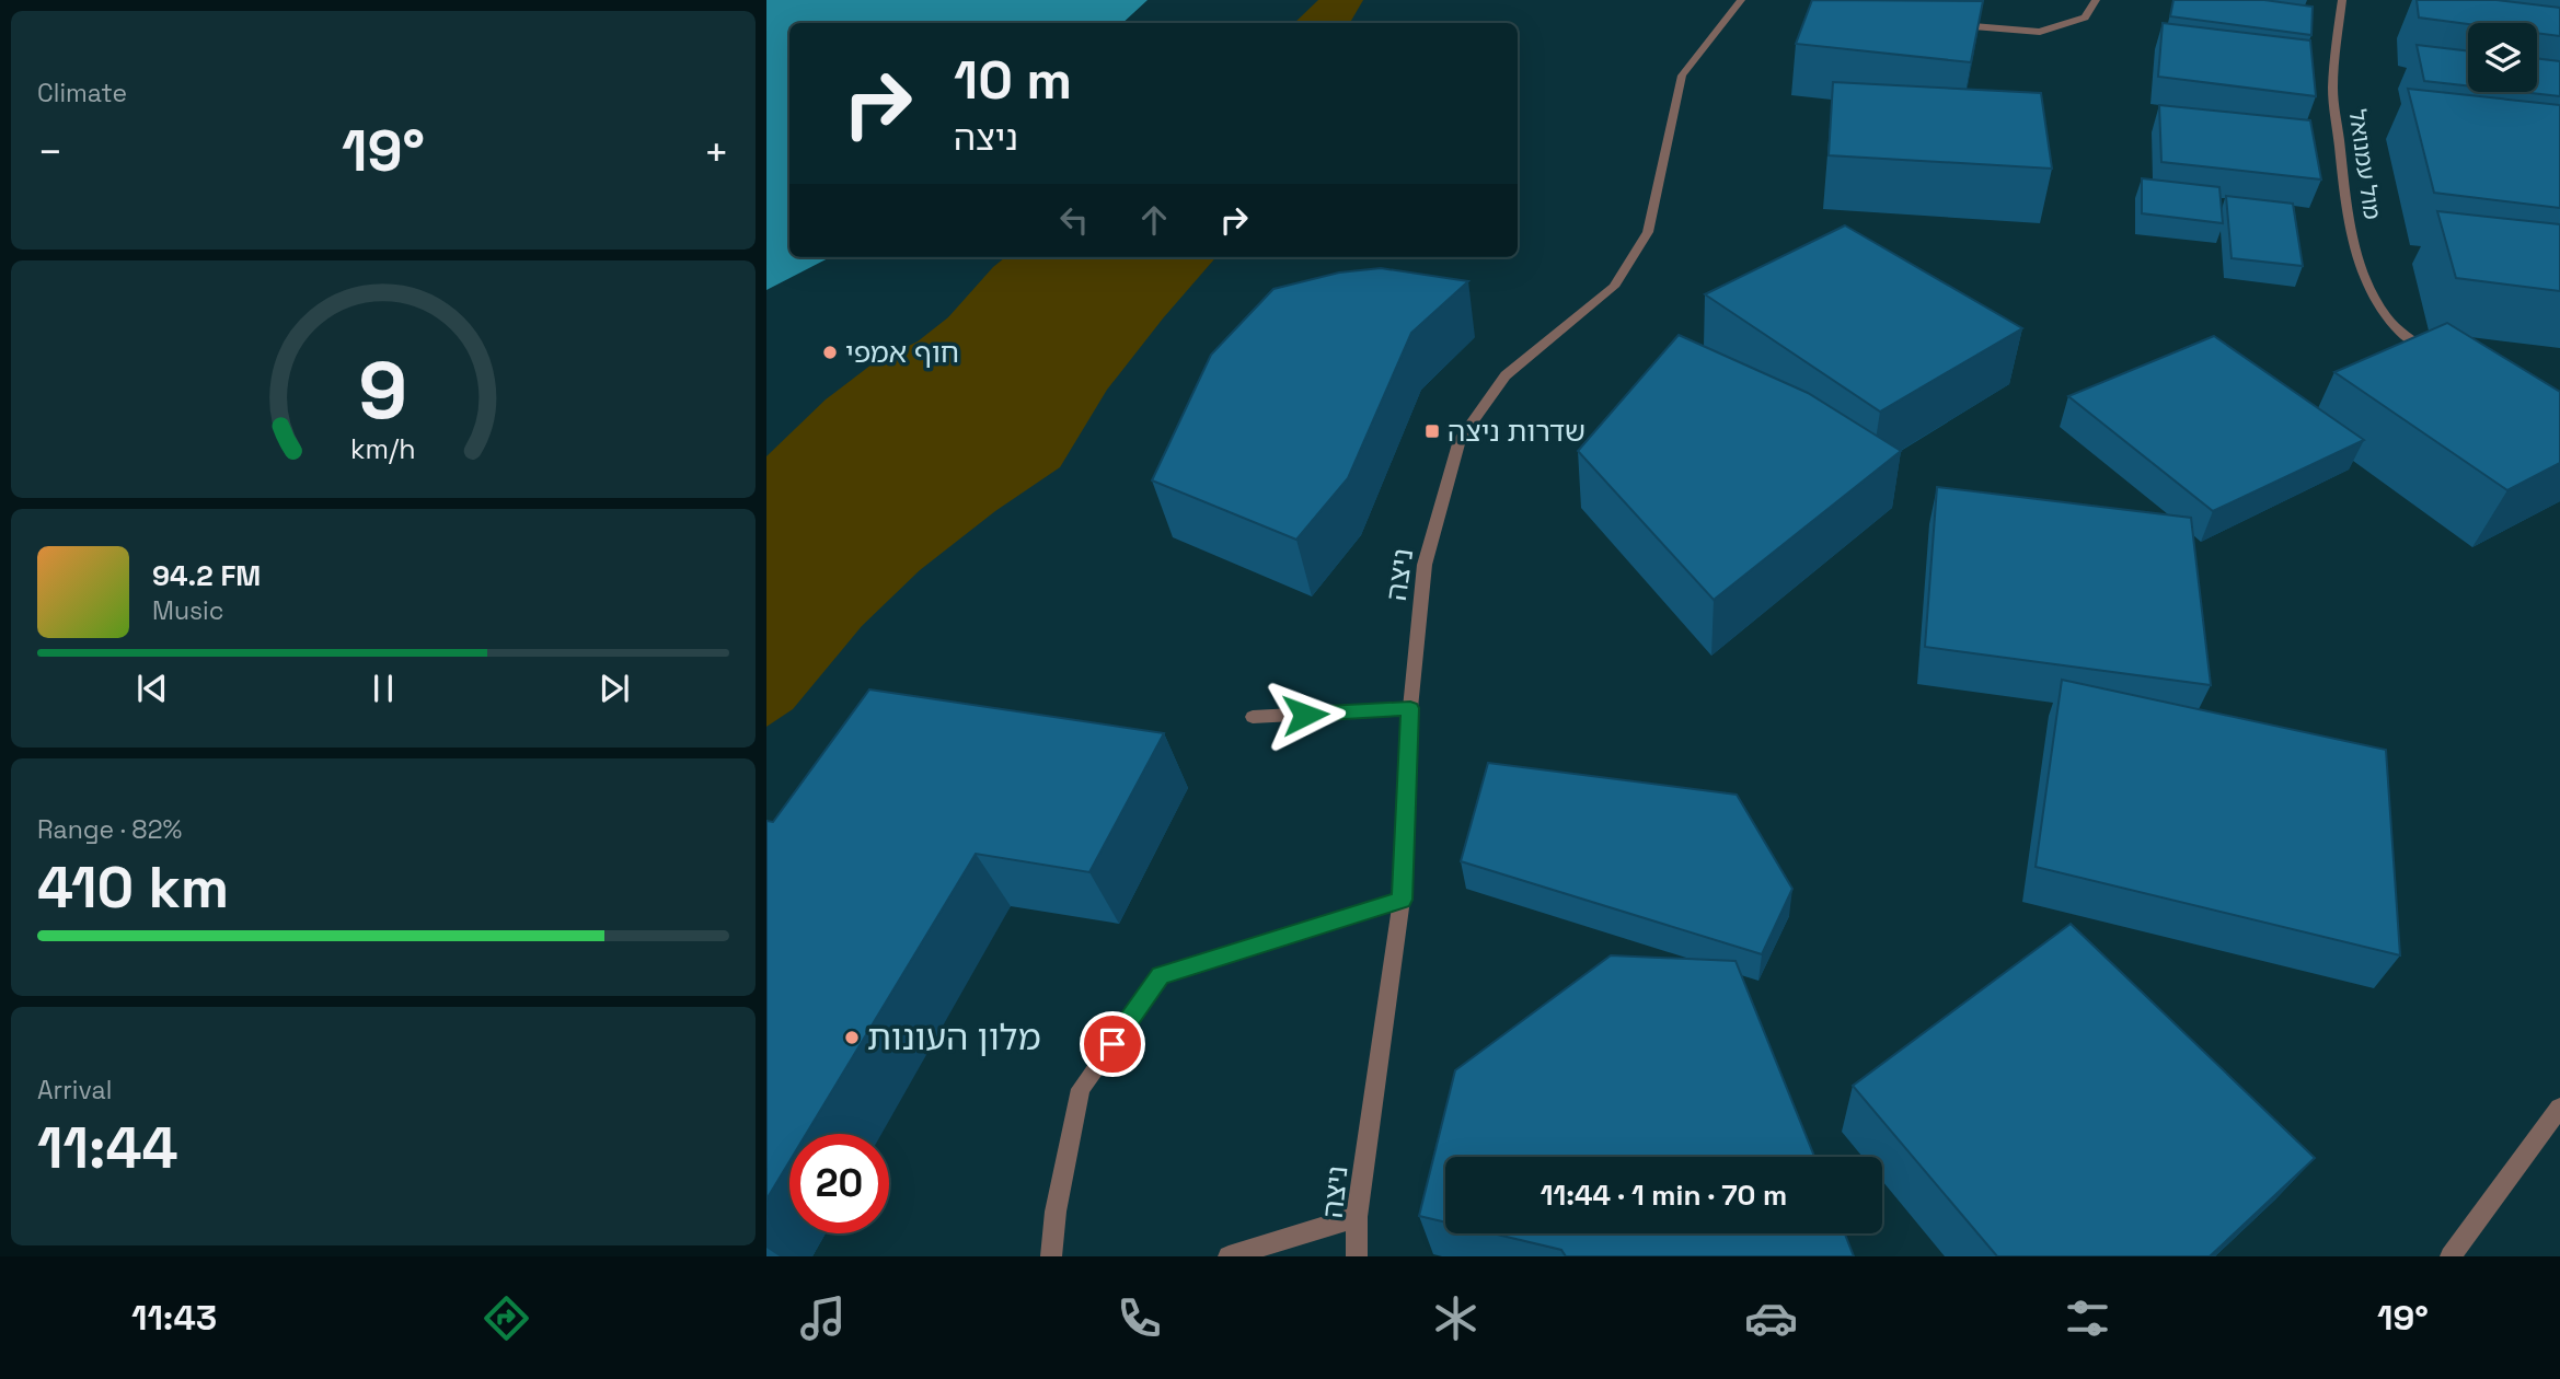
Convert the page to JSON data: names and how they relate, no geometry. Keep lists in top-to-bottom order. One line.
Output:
{"streets":{"street":["מול עמנואל","ניצה"]},"places":{"other":["חוף אמפי","מלון העונות"],"transit":["שדרות ניצה"]},"page":{"tile":["Climate",["Range · 82%","410 km"],["Arrival","11:44"]],"turn":["10 m","ניצה"],"heat":["−","19°","+"],"song":["94.2 FM","Music"],"limit":"20","trip":"11:44 · 1 min · 70 m","tabs":["11:43","19°"],"gauge":["9","km/h"]}}
